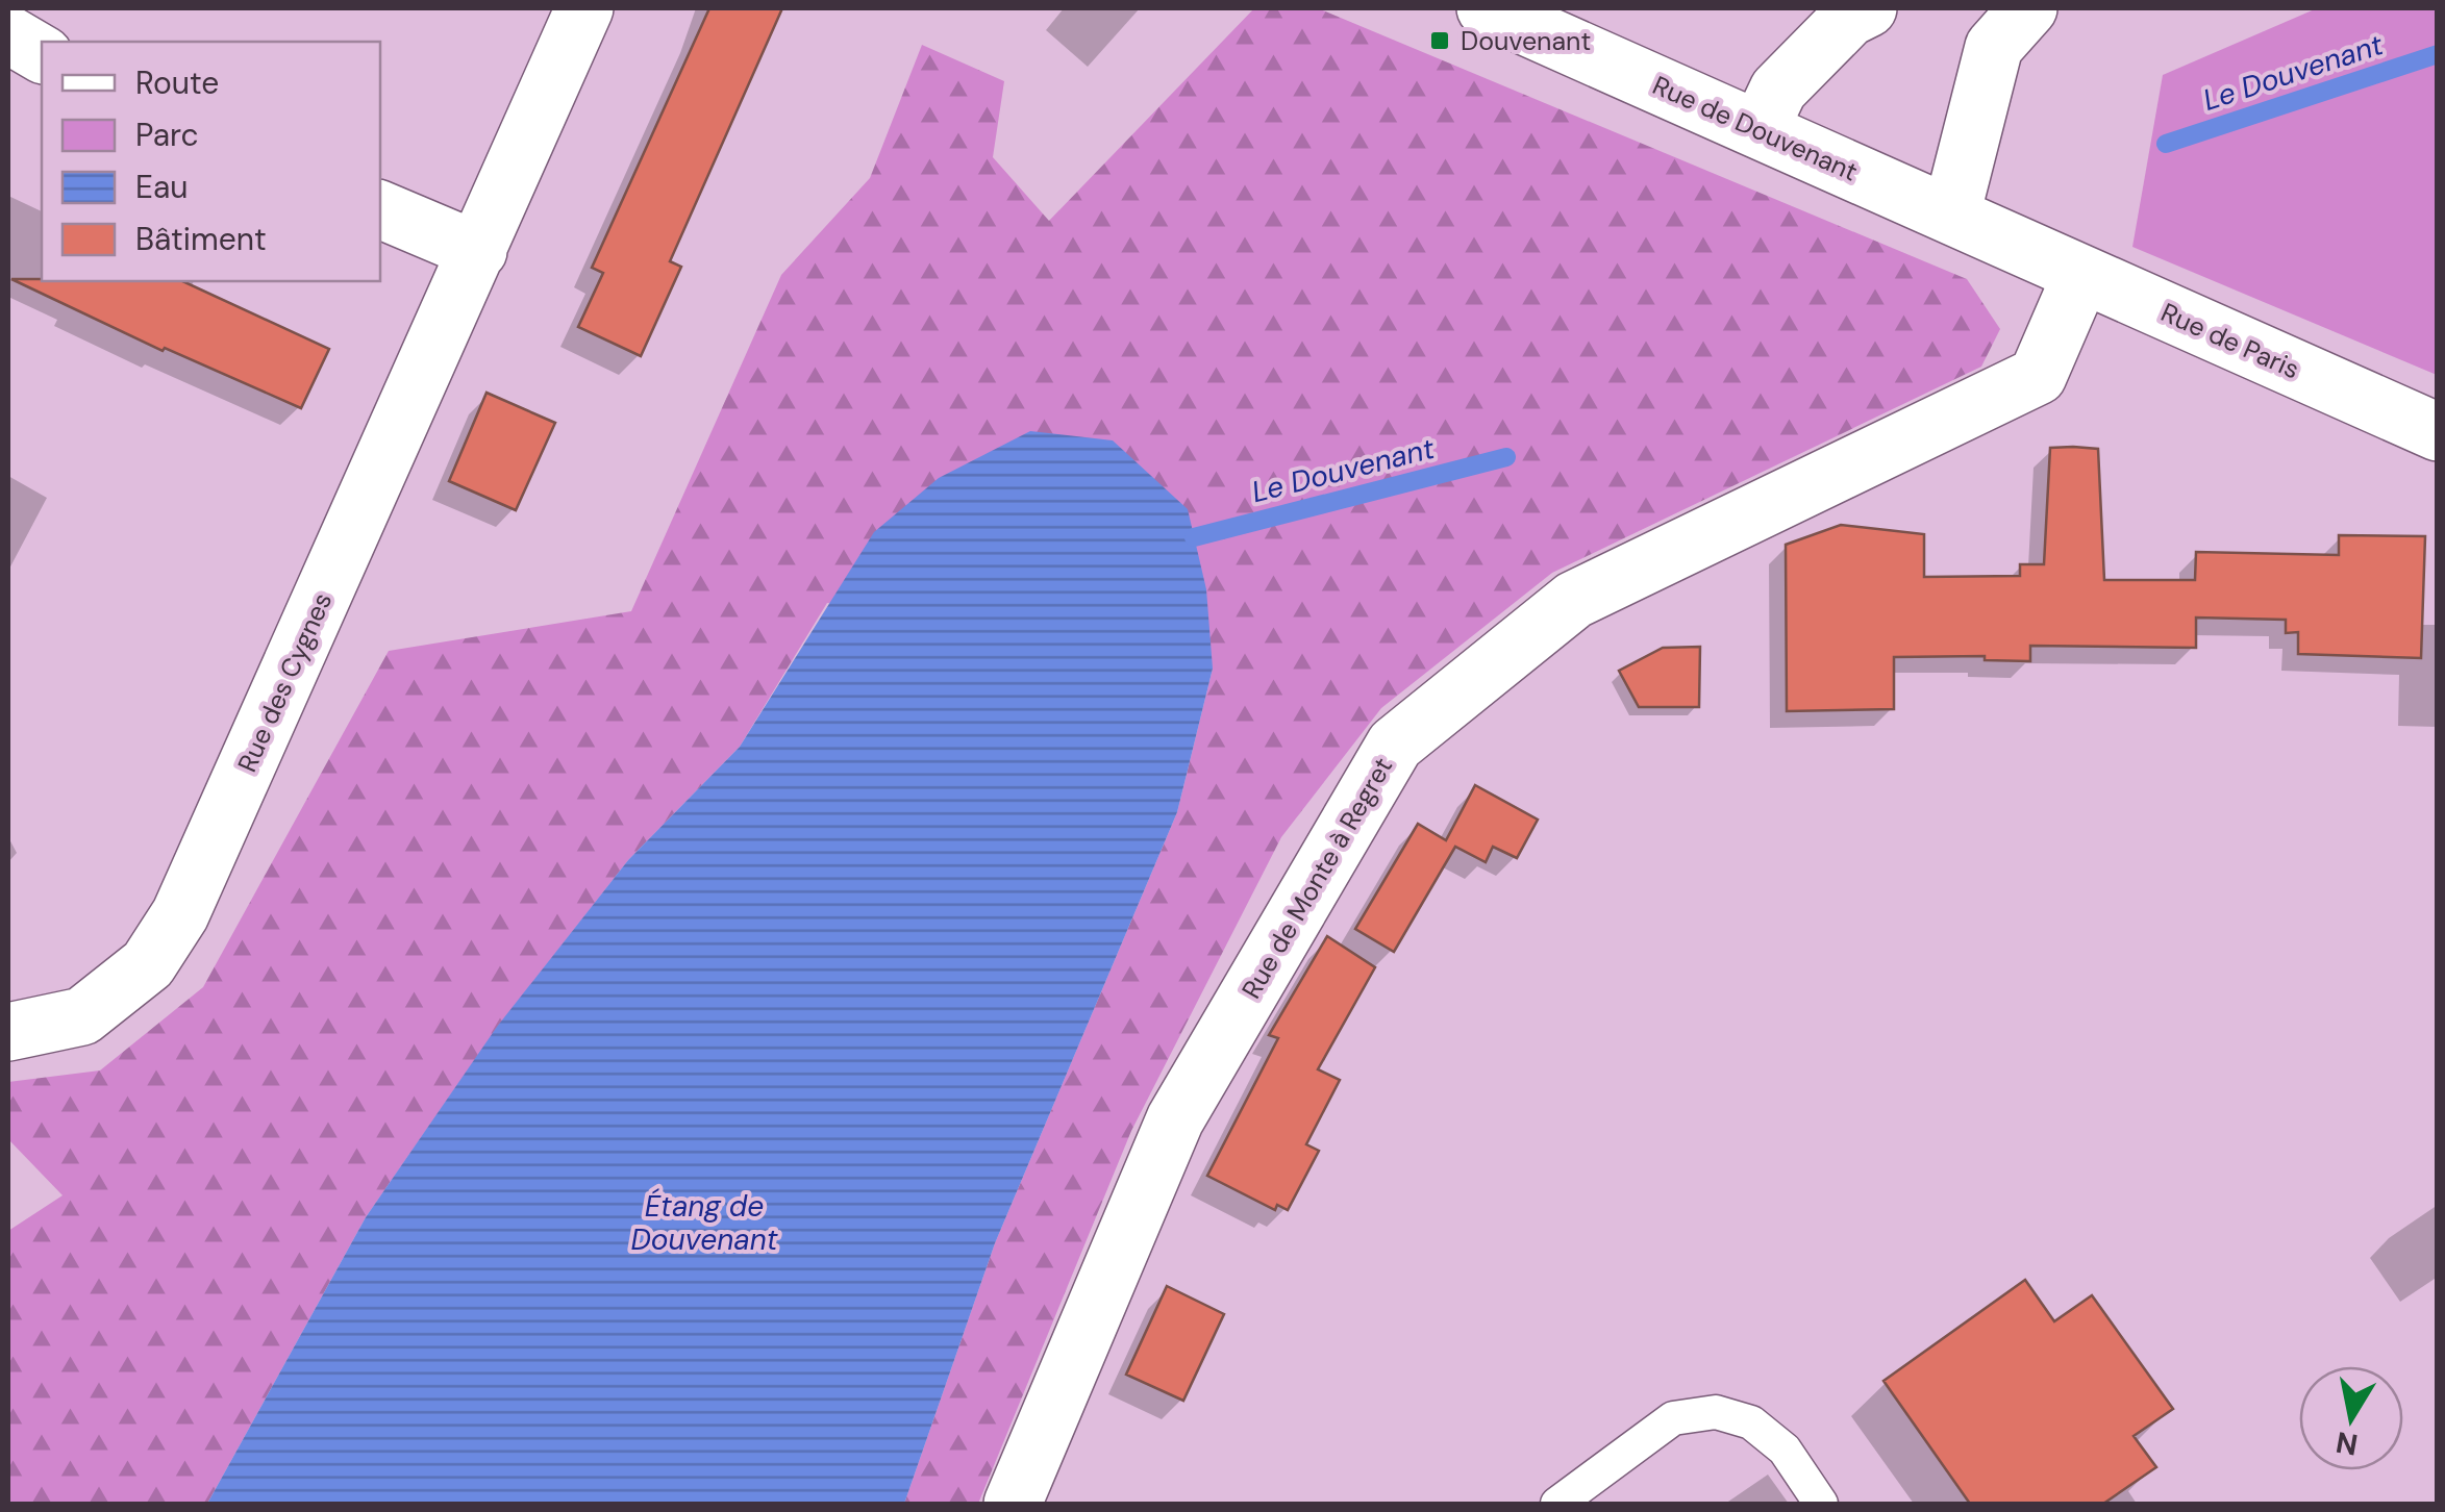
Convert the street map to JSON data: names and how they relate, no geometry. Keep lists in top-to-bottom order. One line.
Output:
{"streets":{"street":["Rue de Douvenant","Rue de Paris","Rue des Cygnes","Rue de Monte à Regret"]},"crossings":[["Rue de Douvenant","Rue de Paris"],["Rue de Paris","Rue de Monte à Regret"]],"water":["Le Douvenant","Étang de Douvenant"],"places":{"transit":["Douvenant"]},"legend":["Route","Parc","Eau","Bâtiment"],"north":"bottom"}
